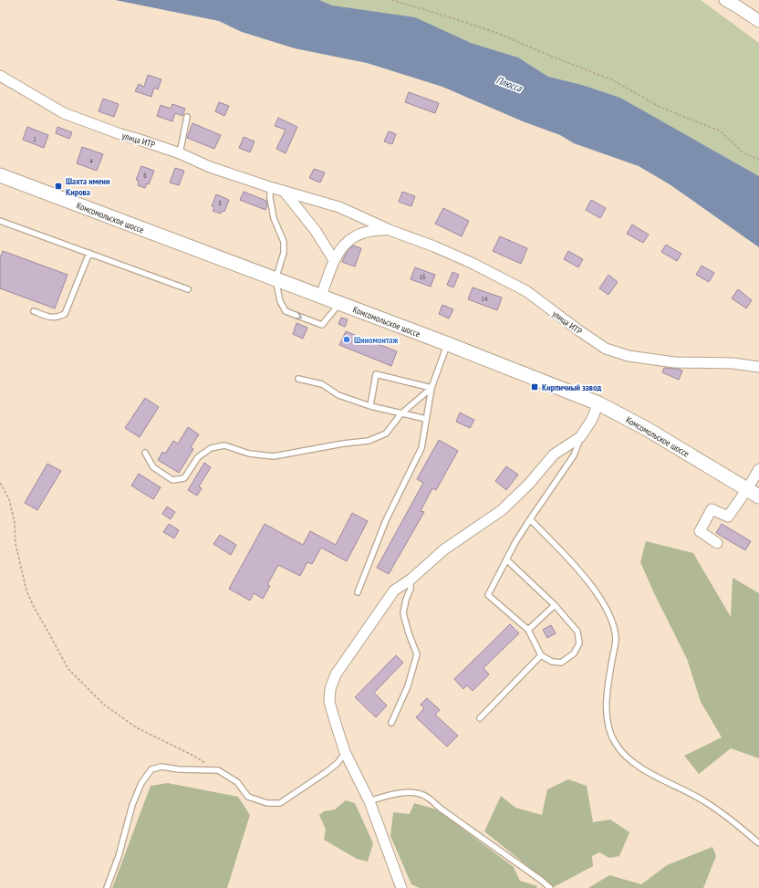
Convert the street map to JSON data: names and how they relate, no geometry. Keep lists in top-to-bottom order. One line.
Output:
{"streets":{"main road":["Комсомольское шоссе"],"street":["улица ИТР"]},"crossings":[["улица ИТР","Комсомольское шоссе"]],"water":["Плюсса"],"places":{"transit":["Шахта имени Кирова","Кирпичный завод"],"other":["Шиномонтаж"]},"house_numbers":["2","4","6","8","16","14"]}
